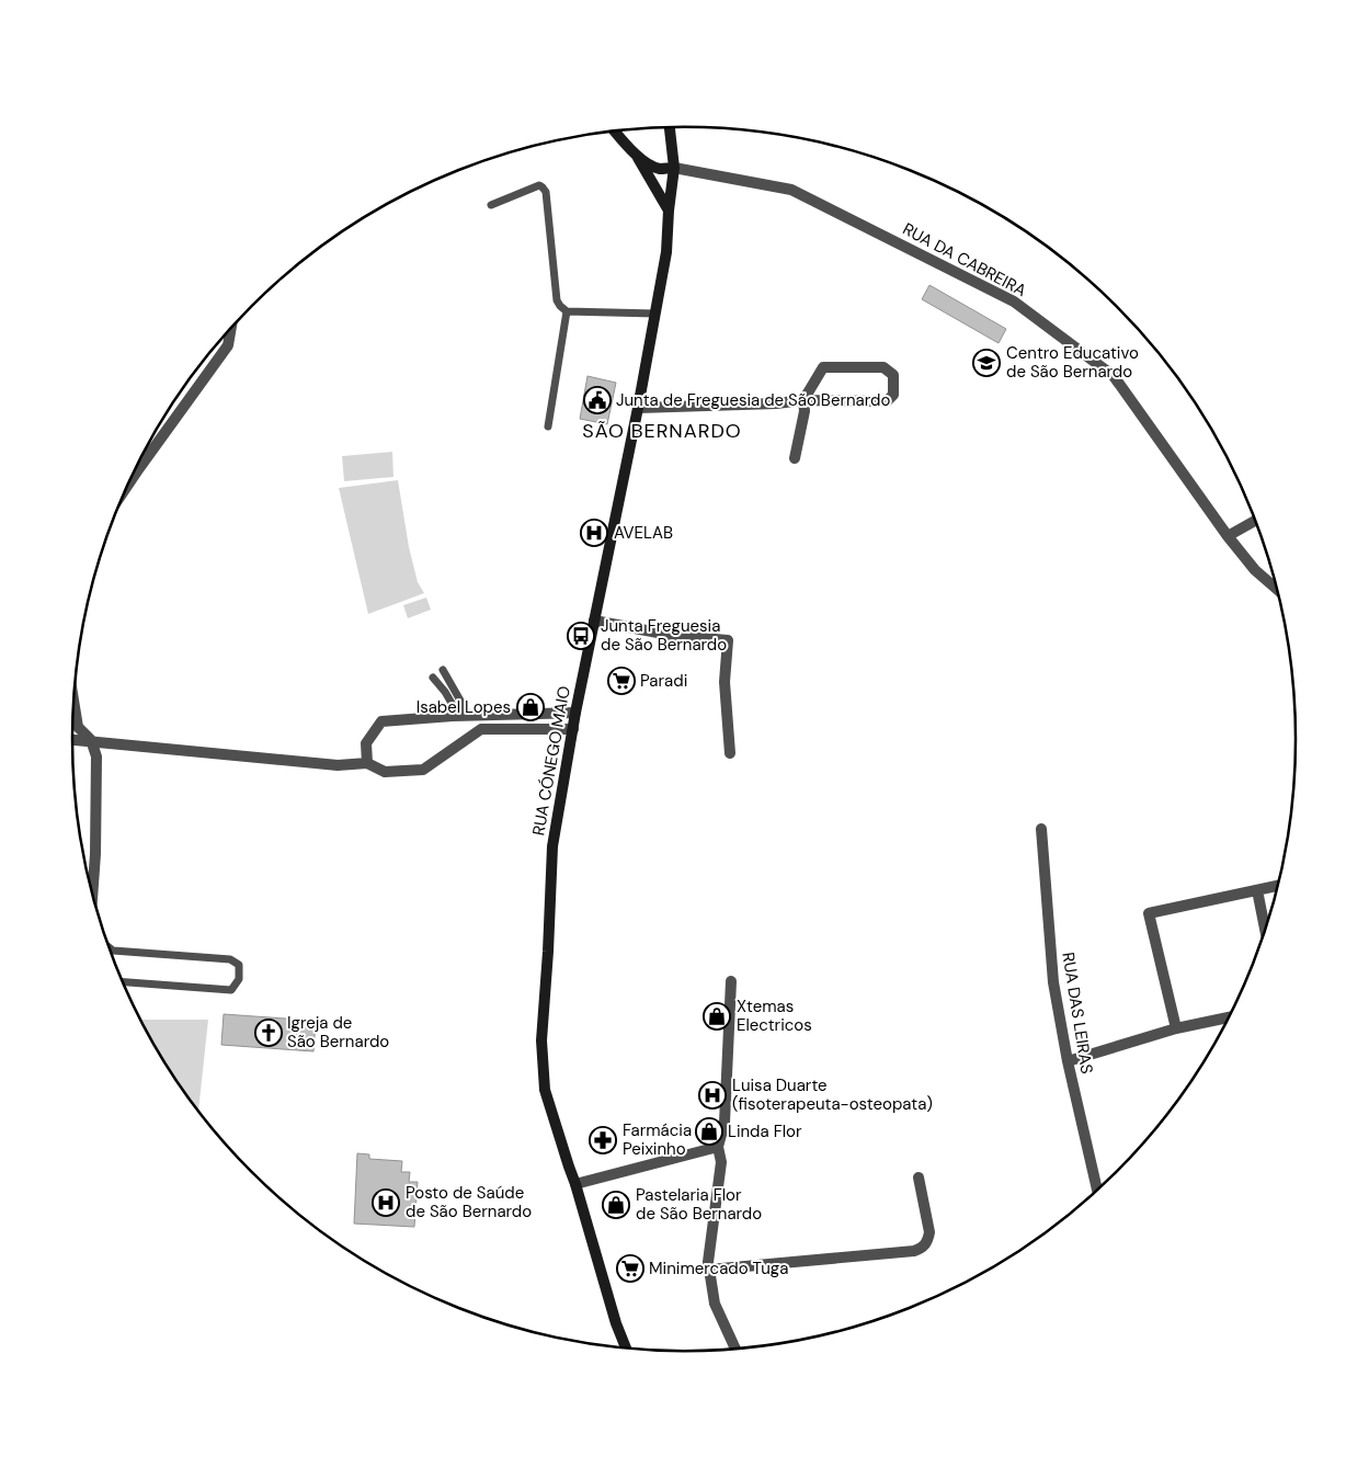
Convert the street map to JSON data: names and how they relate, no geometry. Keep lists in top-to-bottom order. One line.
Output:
{"streets":{"main road":["RUA CÓNEGO MAIO"],"street":["RUA DA CABREIRA","RUA DAS LEIRAS"]},"crossings":[["RUA DA CABREIRA","RUA CÓNEGO MAIO"]],"districts":["SÃO BERNARDO"],"places":{"school or university":["Centro Educativo de São Bernardo"],"public building":["Junta de Freguesia de São Bernardo"],"hospital":["AVELAB","Luisa Duarte (fisoterapeuta-osteopata)","Posto de Saúde de São Bernardo"],"bus stop":["Junta Freguesia de São Bernardo"],"supermarket":["Paradi","Minimercado Tuga"],"shop":["Isabel Lopes","Xtemas Electricos","Linda Flor","Pastelaria Flor de São Bernardo"],"church":["Igreja de São Bernardo"],"pharmacy":["Farmácia Peixinho"]}}
